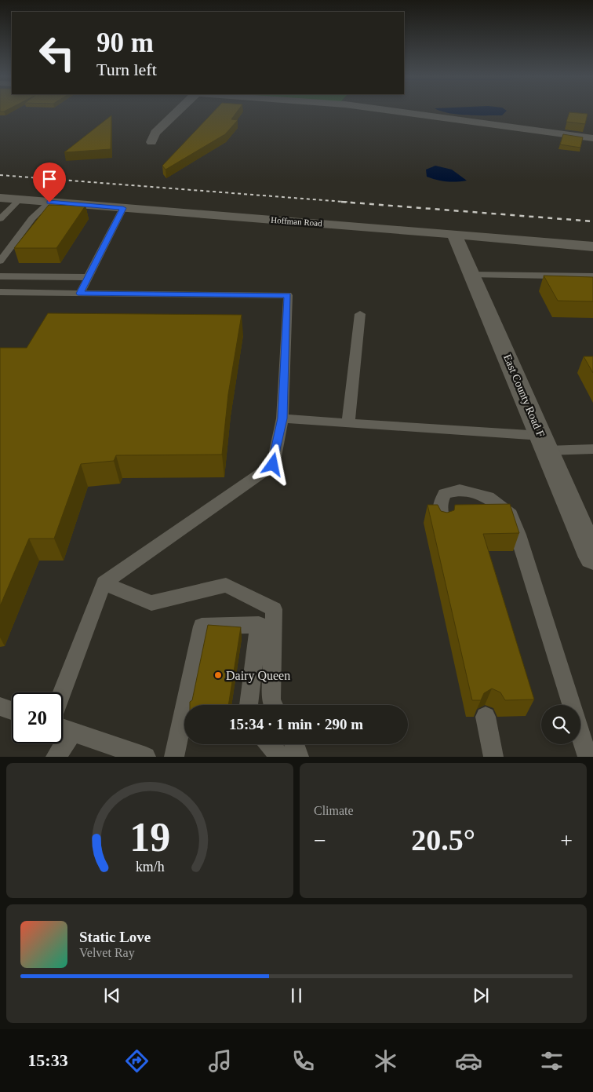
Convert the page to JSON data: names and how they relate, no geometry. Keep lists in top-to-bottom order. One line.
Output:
{"streets":{"street":["Hoffman Road","East County Road F"]},"crossings":[["Hoffman Road","East County Road F"]],"places":["Dairy Queen"],"page":{"turn":["90 m","Turn left"],"limit":"20","trip":"15:34 · 1 min · 290 m","tile":"Climate","heat":["−","20.5°","+"],"song":["Static Love","Velvet Ray"],"tabs":"15:33","gauge":["19","km/h"]}}
